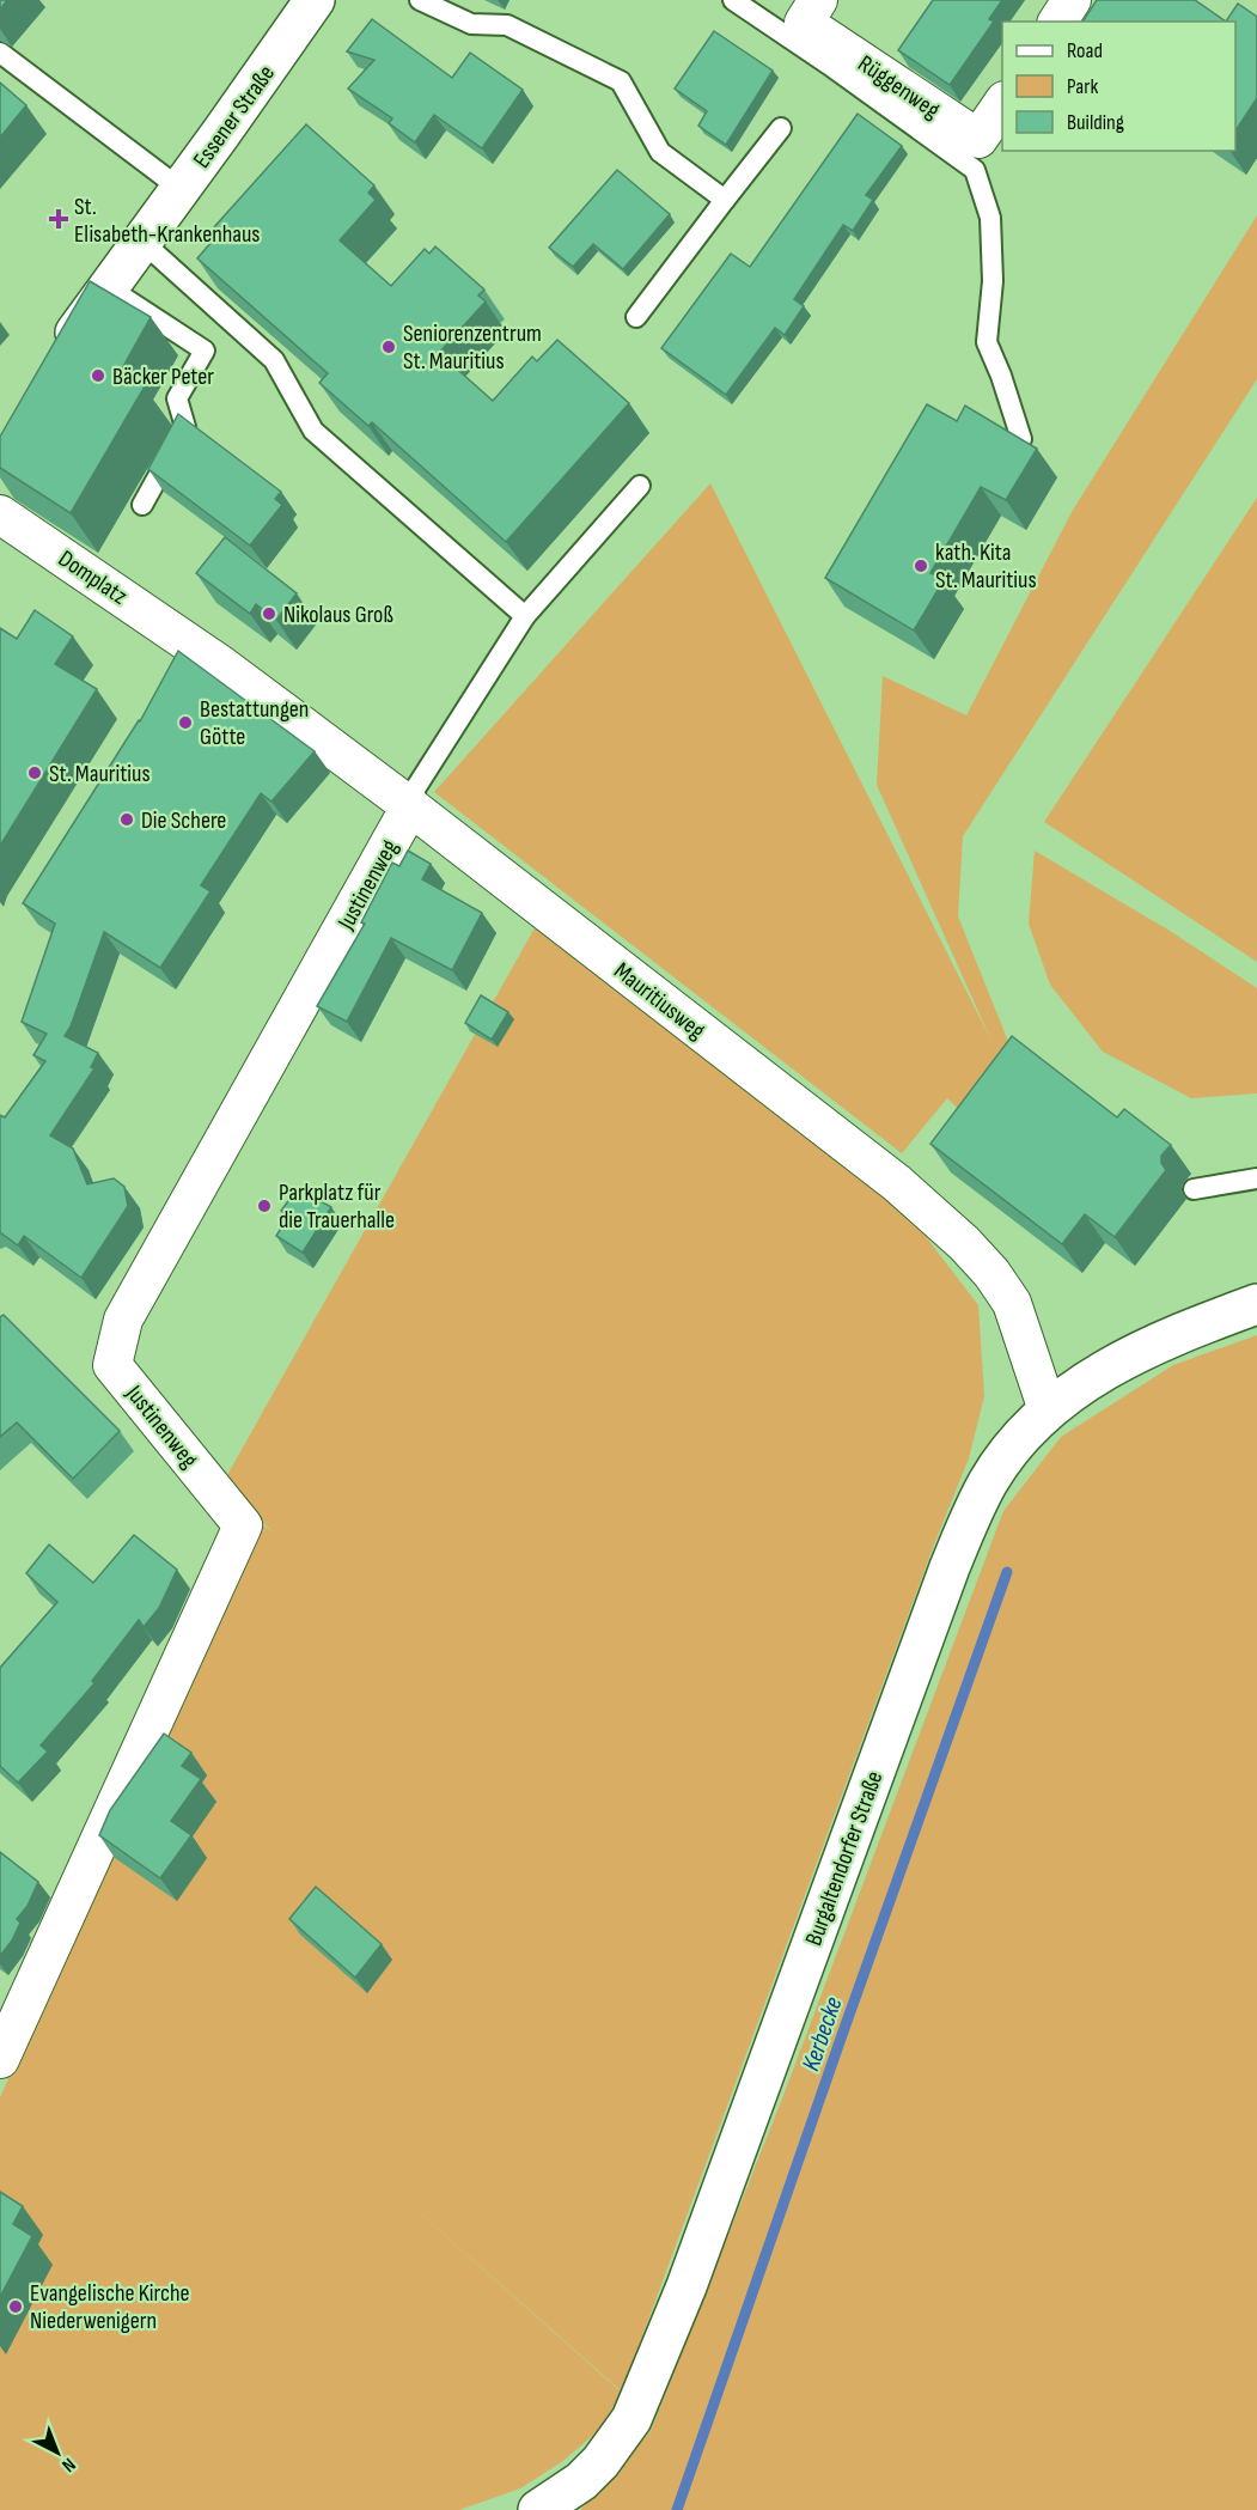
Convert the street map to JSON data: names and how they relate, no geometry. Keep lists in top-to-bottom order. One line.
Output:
{"streets":{"main road":["Essener Straße","Burgaltendorfer Straße"],"street":["Rüggenweg","Domplatz","Justinenweg","Mauritiusweg"]},"crossings":[["Domplatz","Mauritiusweg"],["Justinenweg","Mauritiusweg"],["Mauritiusweg","Burgaltendorfer Straße"]],"water":["Kerbecke"],"places":{"health":["St. Elisabeth-Krankenhaus"],"other":["Seniorenzentrum St. Mauritius","Bäcker Peter","kath. Kita St. Mauritius","Nikolaus Groß","Bestattungen Götte","St. Mauritius","Die Schere","Parkplatz für die Trauerhalle","Evangelische Kirche Niederwenigern"]},"legend":["Road","Park","Building"],"north":"bottom right"}
